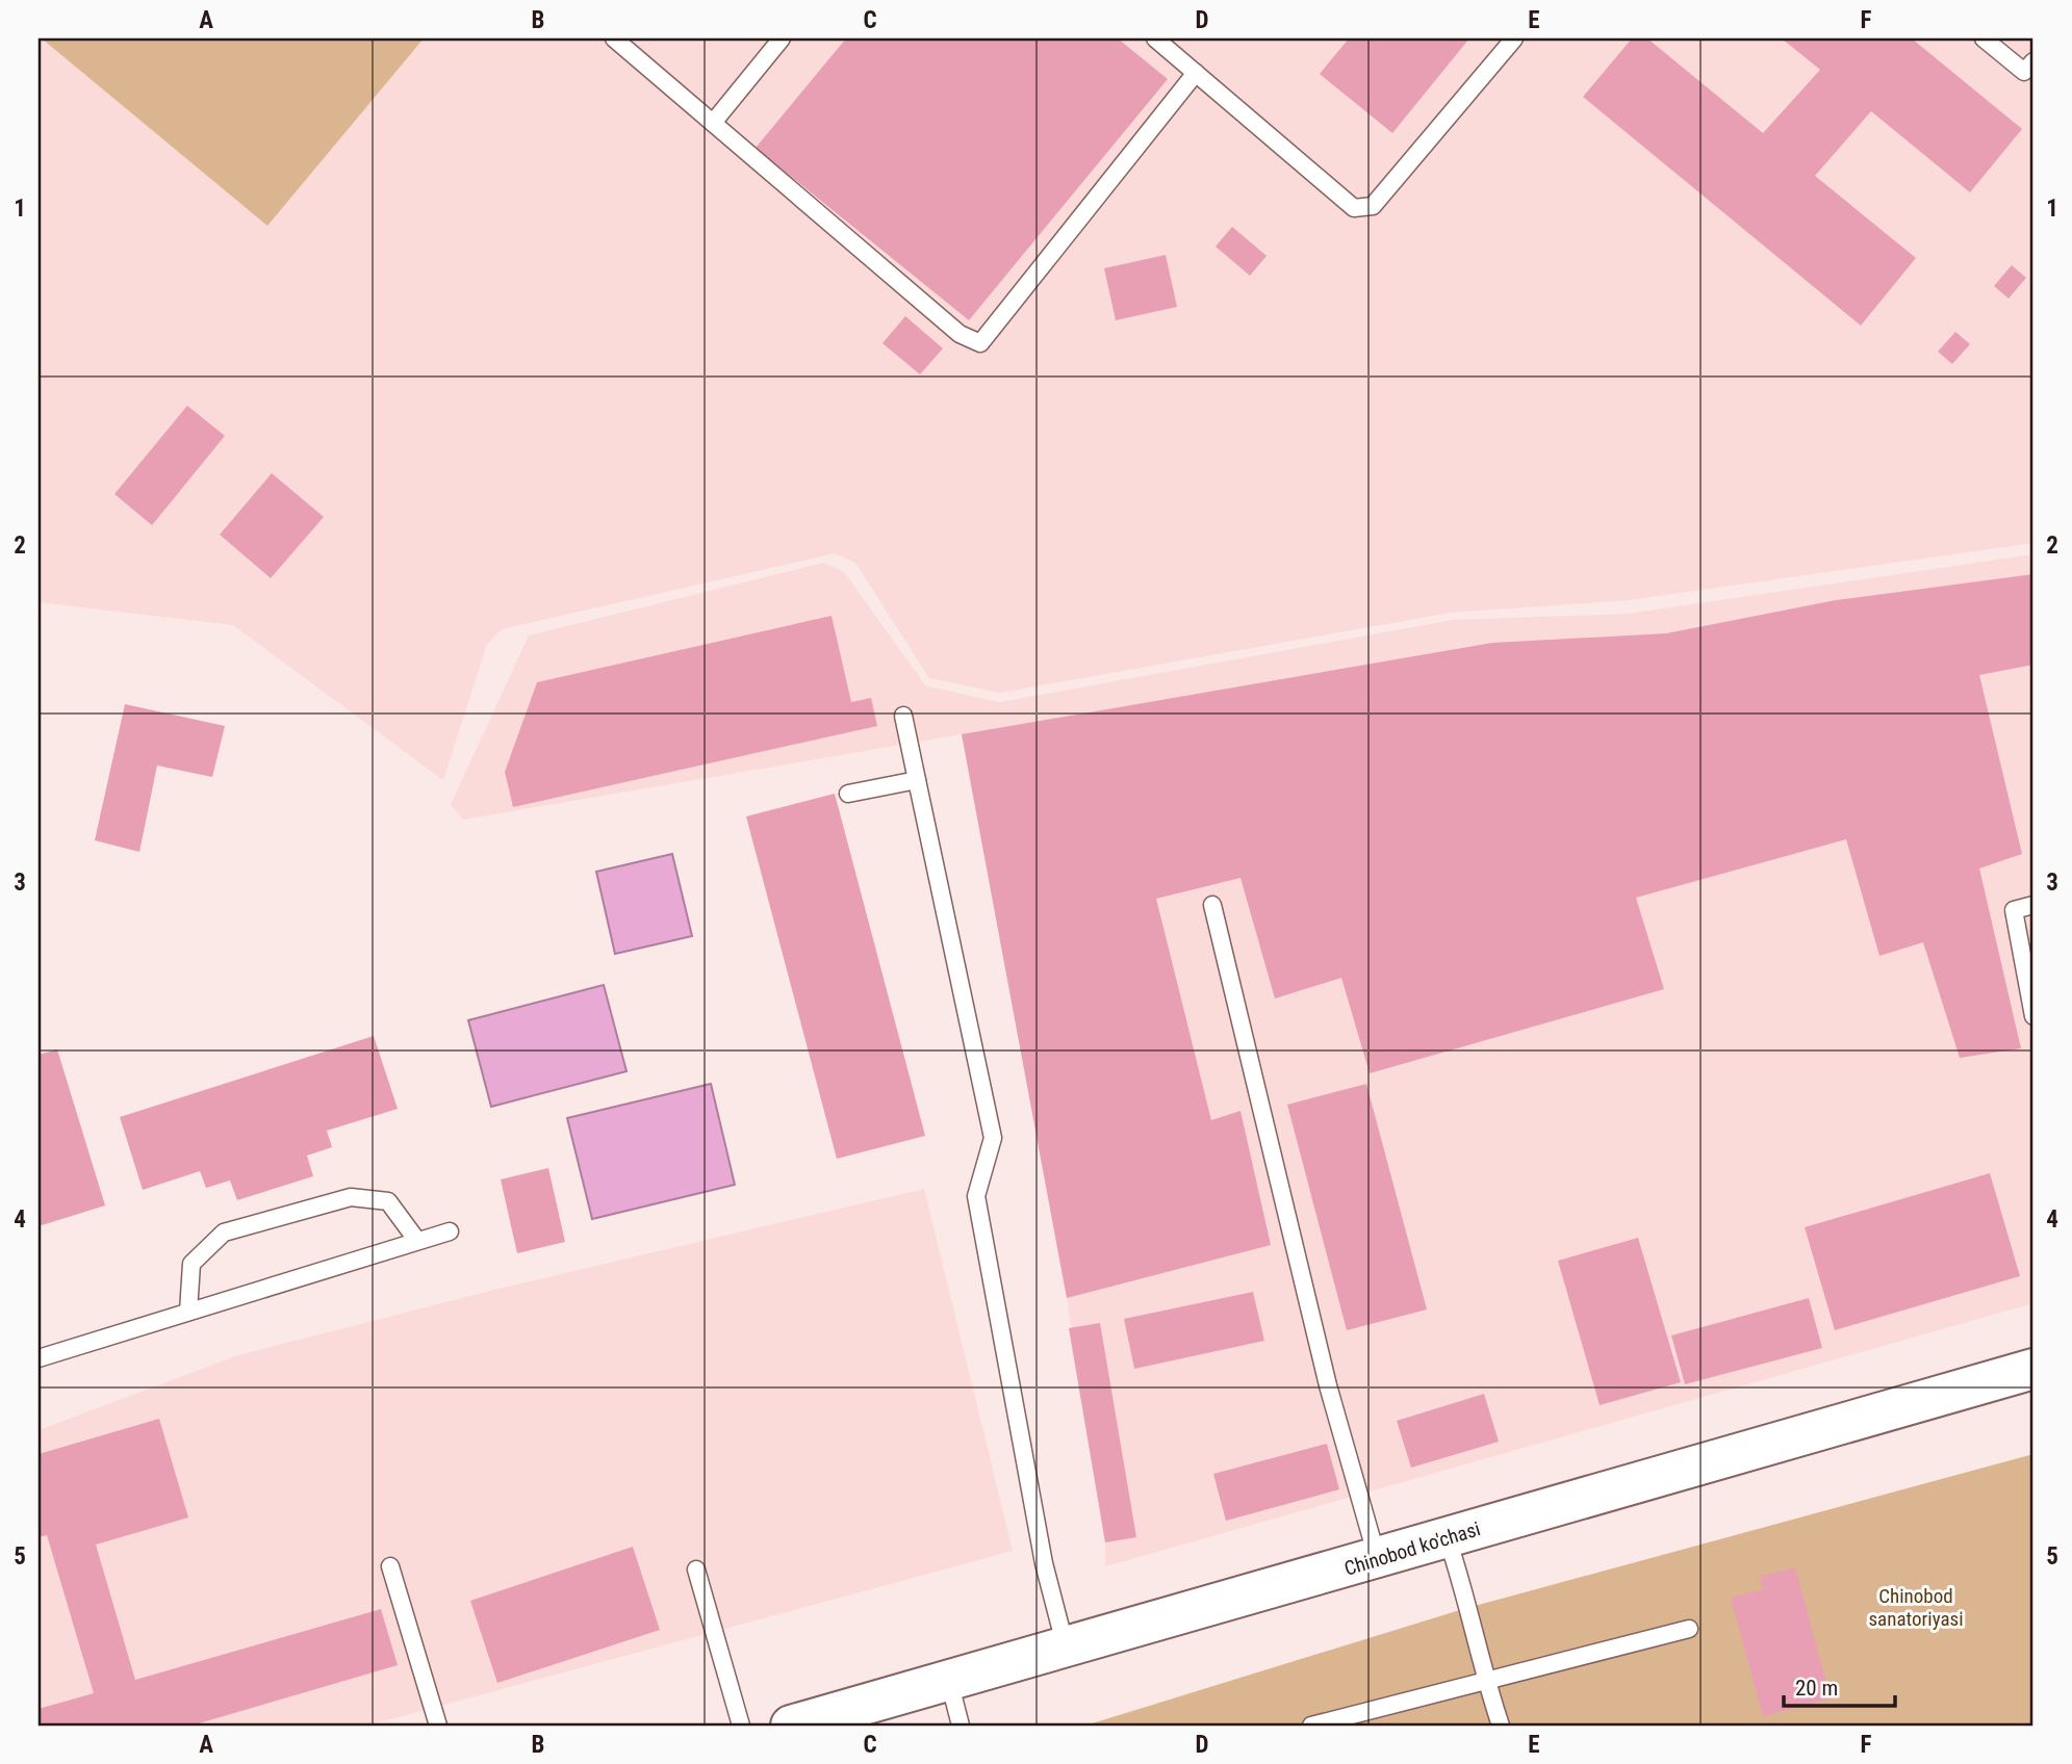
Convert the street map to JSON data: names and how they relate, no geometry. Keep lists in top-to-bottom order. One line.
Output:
{"streets":{"main road":["Chinobod ko'chasi"]},"parks":["Chinobod sanatoriyasi"],"scale_bar":"20 m","grid":{"columns":["A","B","C","D","E","F"],"rows":["1","2","3","4","5"]}}
